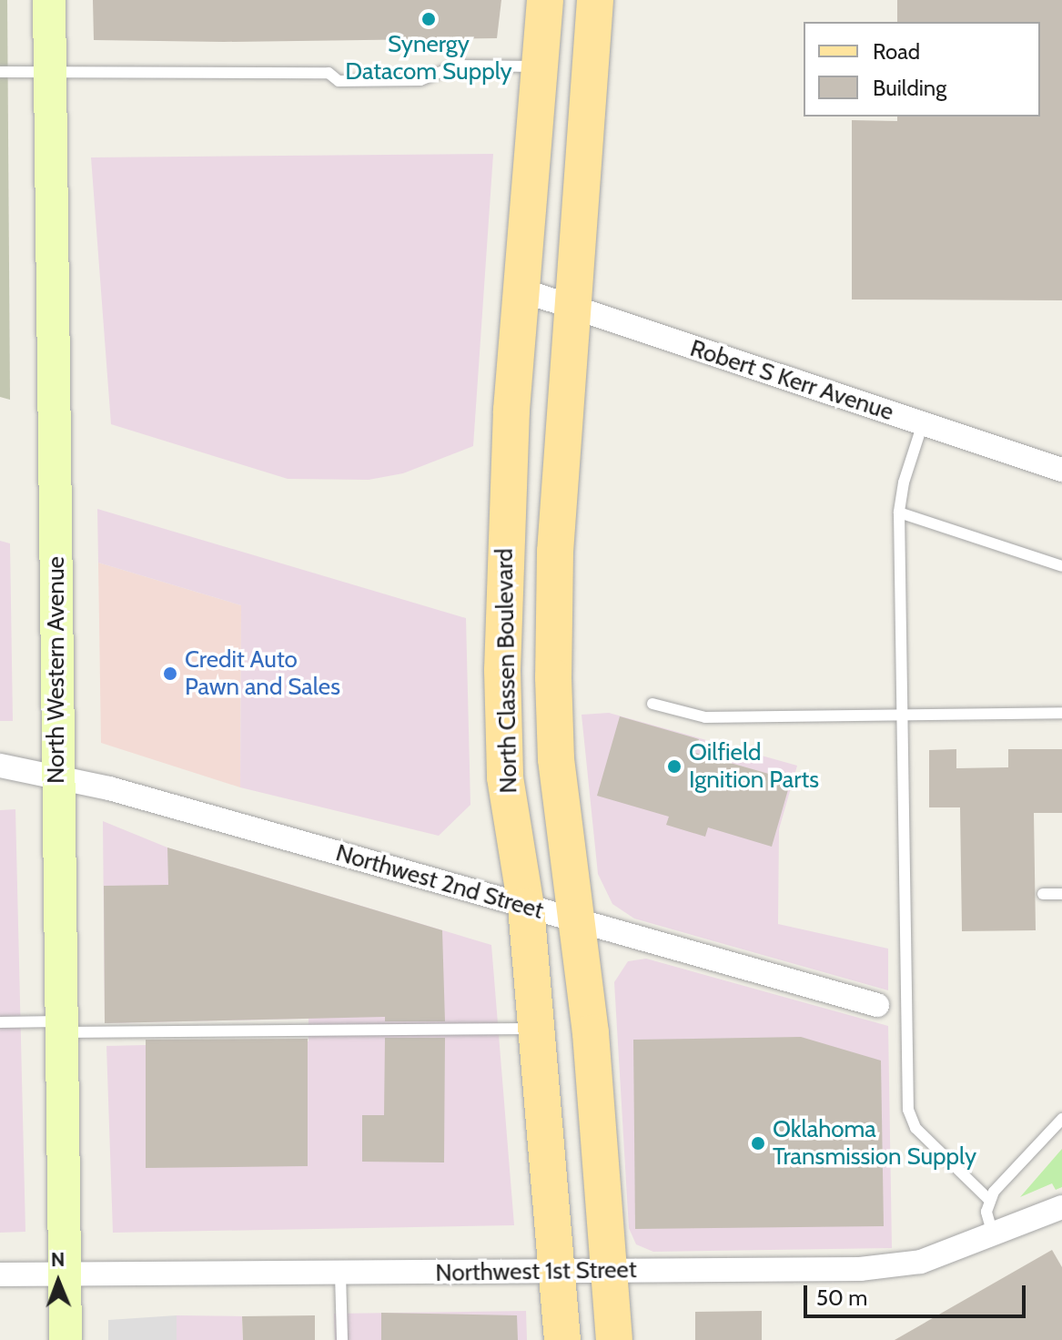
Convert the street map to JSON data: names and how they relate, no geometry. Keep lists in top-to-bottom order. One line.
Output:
{"streets":{"main road":["North Western Avenue","North Classen Boulevard"],"street":["Robert S Kerr Avenue","Northwest 2nd Street","Northwest 1st Street"]},"crossings":[["Robert S Kerr Avenue","North Classen Boulevard"],["North Western Avenue","Northwest 2nd Street"],["North Western Avenue","Northwest 1st Street"],["North Classen Boulevard","Northwest 2nd Street"],["North Classen Boulevard","Northwest 1st Street"]],"places":["Synergy Datacom Supply","Credit Auto Pawn and Sales","Oilfield Ignition Parts","Oklahoma Transmission Supply"],"legend":["Road","Building"],"scale_bar":"50 m","north":"top"}
